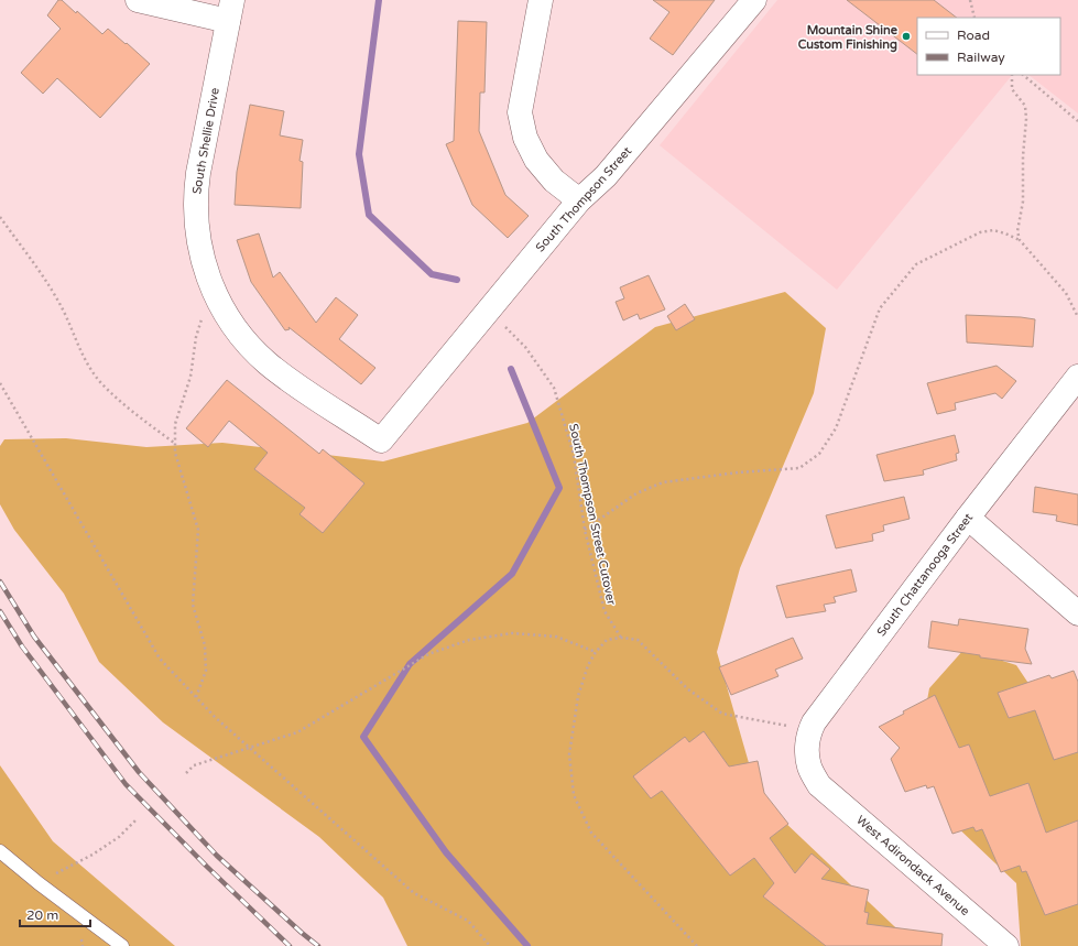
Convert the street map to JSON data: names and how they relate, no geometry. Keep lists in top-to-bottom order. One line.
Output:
{"streets":{"street":["South Shellie Drive","South Thompson Street","South Chattanooga Street","West Adirondack Avenue"],"path":["South Thompson Street Cutover"]},"crossings":[["South Shellie Drive","South Thompson Street"],["South Thompson Street","South Thompson Street Cutover"],["South Chattanooga Street","West Adirondack Avenue"]],"places":["Mountain Shine Custom Finishing"],"legend":["Road","Railway"],"scale_bar":"20 m"}
